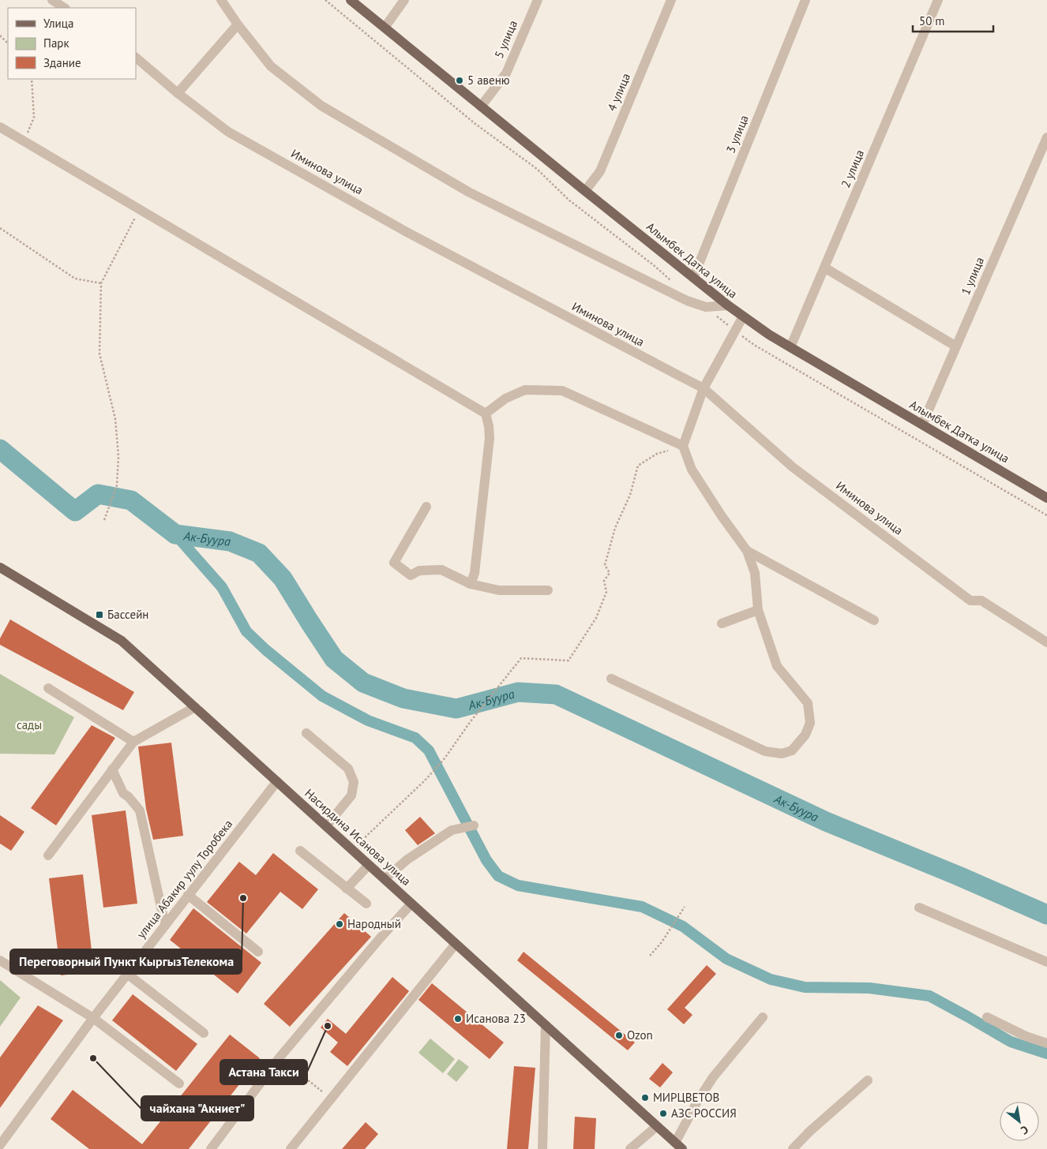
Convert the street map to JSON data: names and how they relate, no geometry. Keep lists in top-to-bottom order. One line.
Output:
{"streets":{"main road":["Алымбек Датка улица","Насирдина Исанова улица"],"street":["5 улица","4 улица","3 улица","2 улица","Иминова улица","1 улица","улица Абакир уулу Торобека"]},"crossings":[["5 улица","Алымбек Датка улица"],["4 улица","Алымбек Датка улица"],["3 улица","Алымбек Датка улица"],["2 улица","Алымбек Датка улица"],["Алымбек Датка улица","1 улица"],["Насирдина Исанова улица","улица Абакир уулу Торобека"]],"water":["Ак-Буура"],"parks":["сады"],"places":{"other":["5 авеню","Переговорный Пункт КыргызТелекома","Народный","Исанова 23","Астана Такси","Ozon","чайхана \"Акниет\"","МИРЦВЕТОВ","АЗС РОССИЯ"],"transit":["Бассейн"]},"legend":["Улица","Парк","Здание"],"scale_bar":"50 m","north":"bottom right"}
